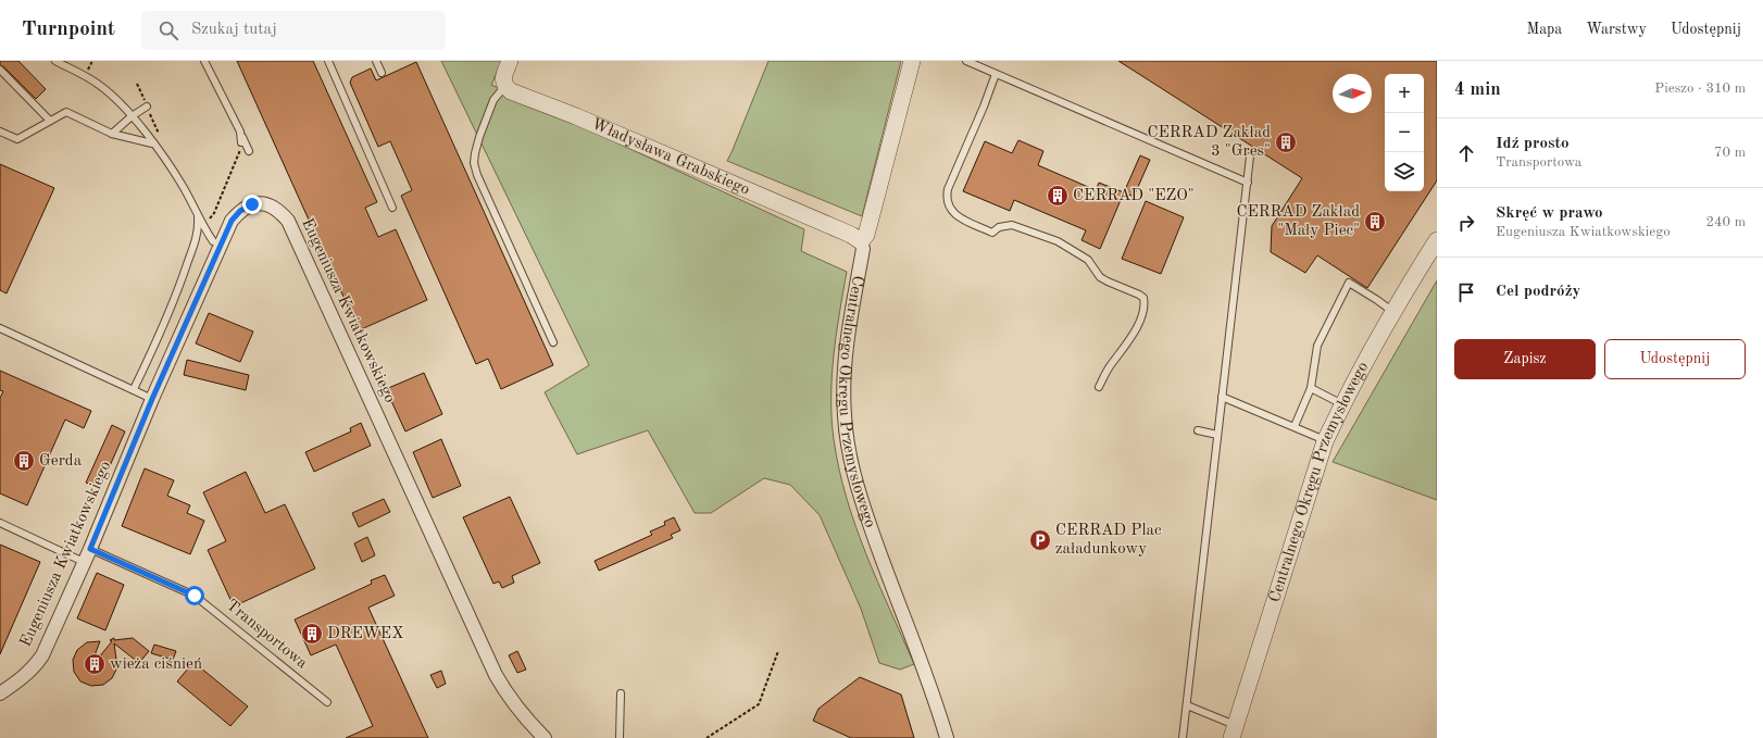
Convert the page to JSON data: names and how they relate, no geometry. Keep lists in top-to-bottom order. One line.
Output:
{"streets":{"street":["Władysława Grabskiego","Eugeniusza Kwiatkowskiego","Centralnego Okręgu Przemysłowego"],"lane":["Transportowa"]},"crossings":[["Władysława Grabskiego","Centralnego Okręgu Przemysłowego"],["Eugeniusza Kwiatkowskiego","Transportowa"]],"places":{"building":["CERRAD Zakład 3 \"Gres\"","CERRAD \"EZO\"","CERRAD Zakład \"Mały Piec\"","Gerda","DREWEX","wieża ciśnień"],"parking":["CERRAD Plac załadunkowy"]},"north":"right","page":{"header":"Turnpoint","search":"Szukaj tutaj","nav":["Mapa","Warstwy","Udostępnij"],"heading":["4 min","Pieszo · 310 m"],"map_buttons":["+","−"],"list":[["Idź prosto","Transportowa","70 m"],["Skręć w prawo","Eugeniusza Kwiatkowskiego","240 m"],"Cel podróży"],"buttons":["Zapisz","Udostępnij"]}}
